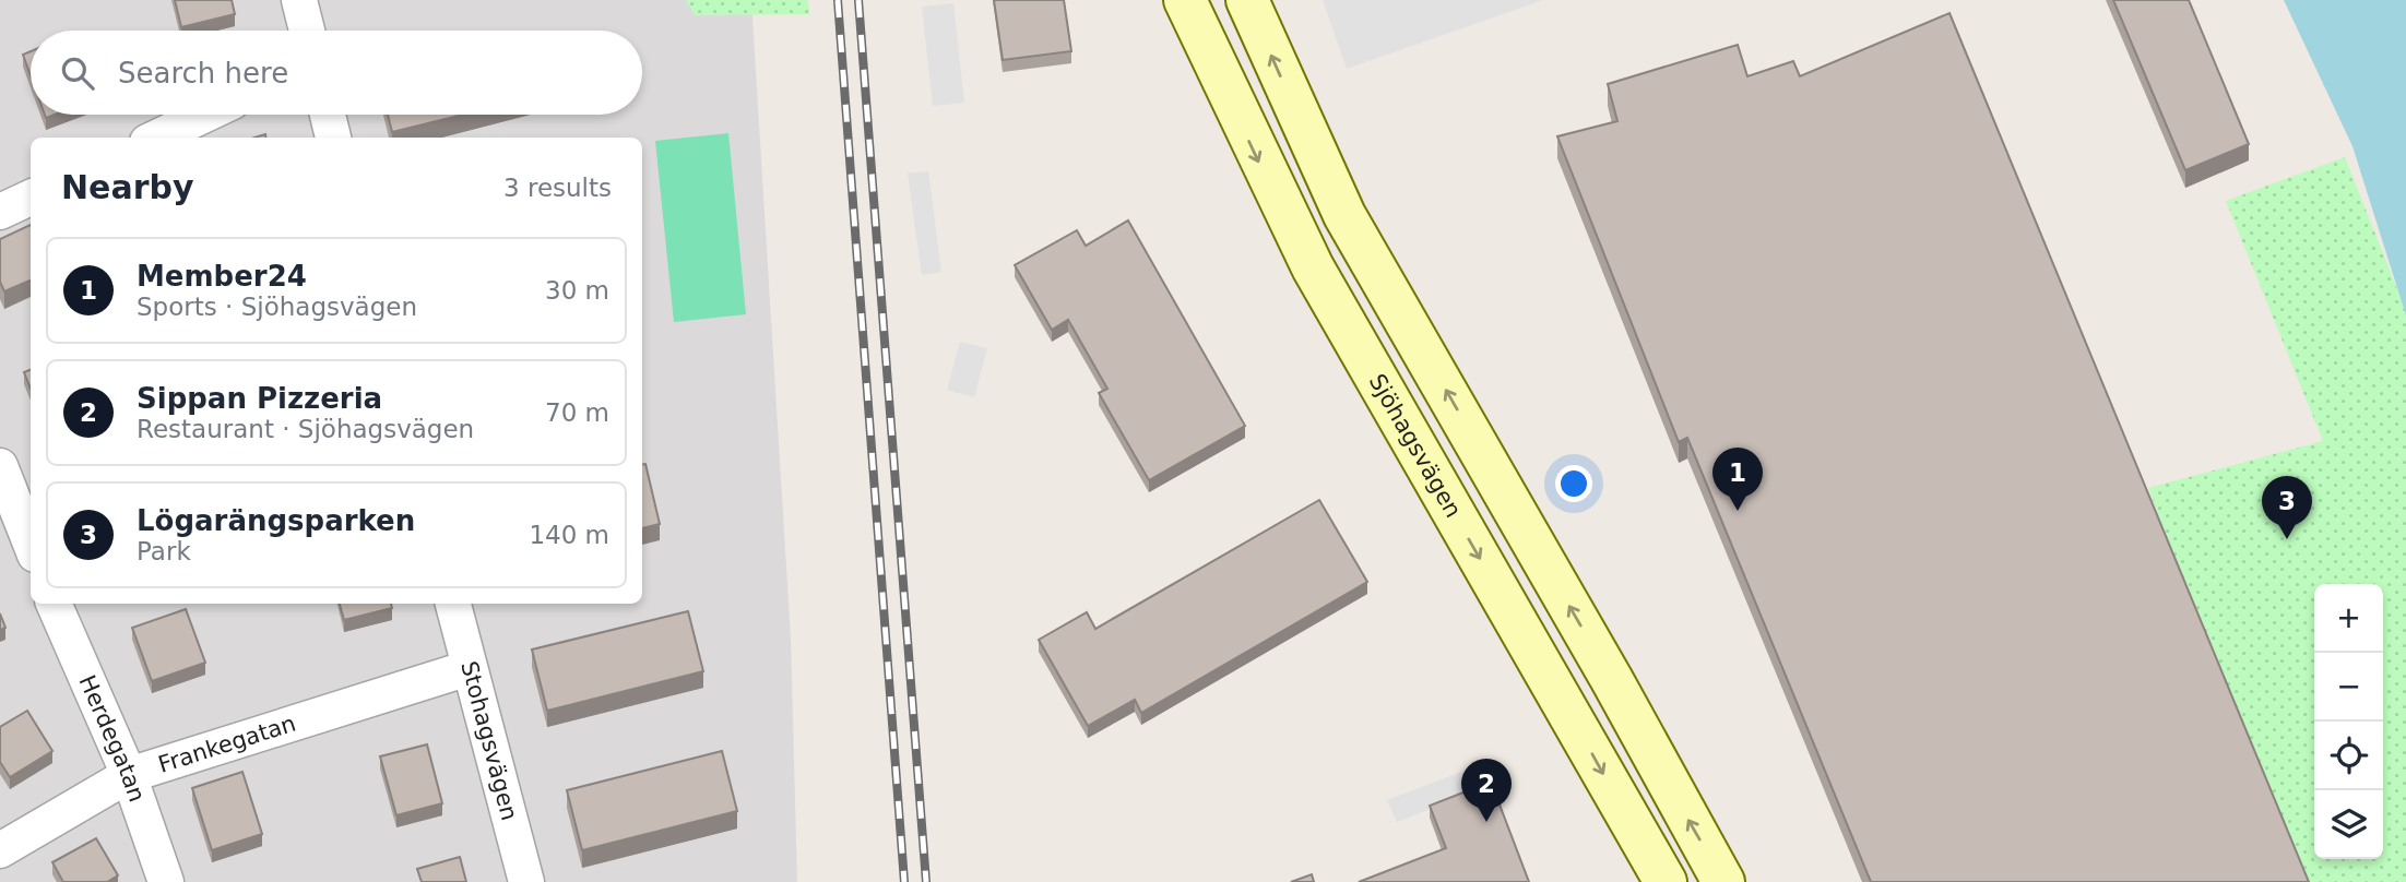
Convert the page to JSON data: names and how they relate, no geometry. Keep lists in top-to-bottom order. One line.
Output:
{"streets":{"main road":["Sjöhagsvägen"],"street":["Herdegatan","Stohagsvägen","Frankegatan"]},"crossings":[["Herdegatan","Frankegatan"],["Stohagsvägen","Frankegatan"]],"page":{"search":"Search here","heading":["Nearby","3 results"],"list":[{"mark":"1","name":"Member24","note":"Sports · Sjöhagsvägen","value":"30 m"},{"mark":"2","name":"Sippan Pizzeria","note":"Restaurant · Sjöhagsvägen","value":"70 m"},{"mark":"3","name":"Lögarängsparken","note":"Park","value":"140 m"}],"pins":["1","3","2"],"map_buttons":["+","−"]}}
